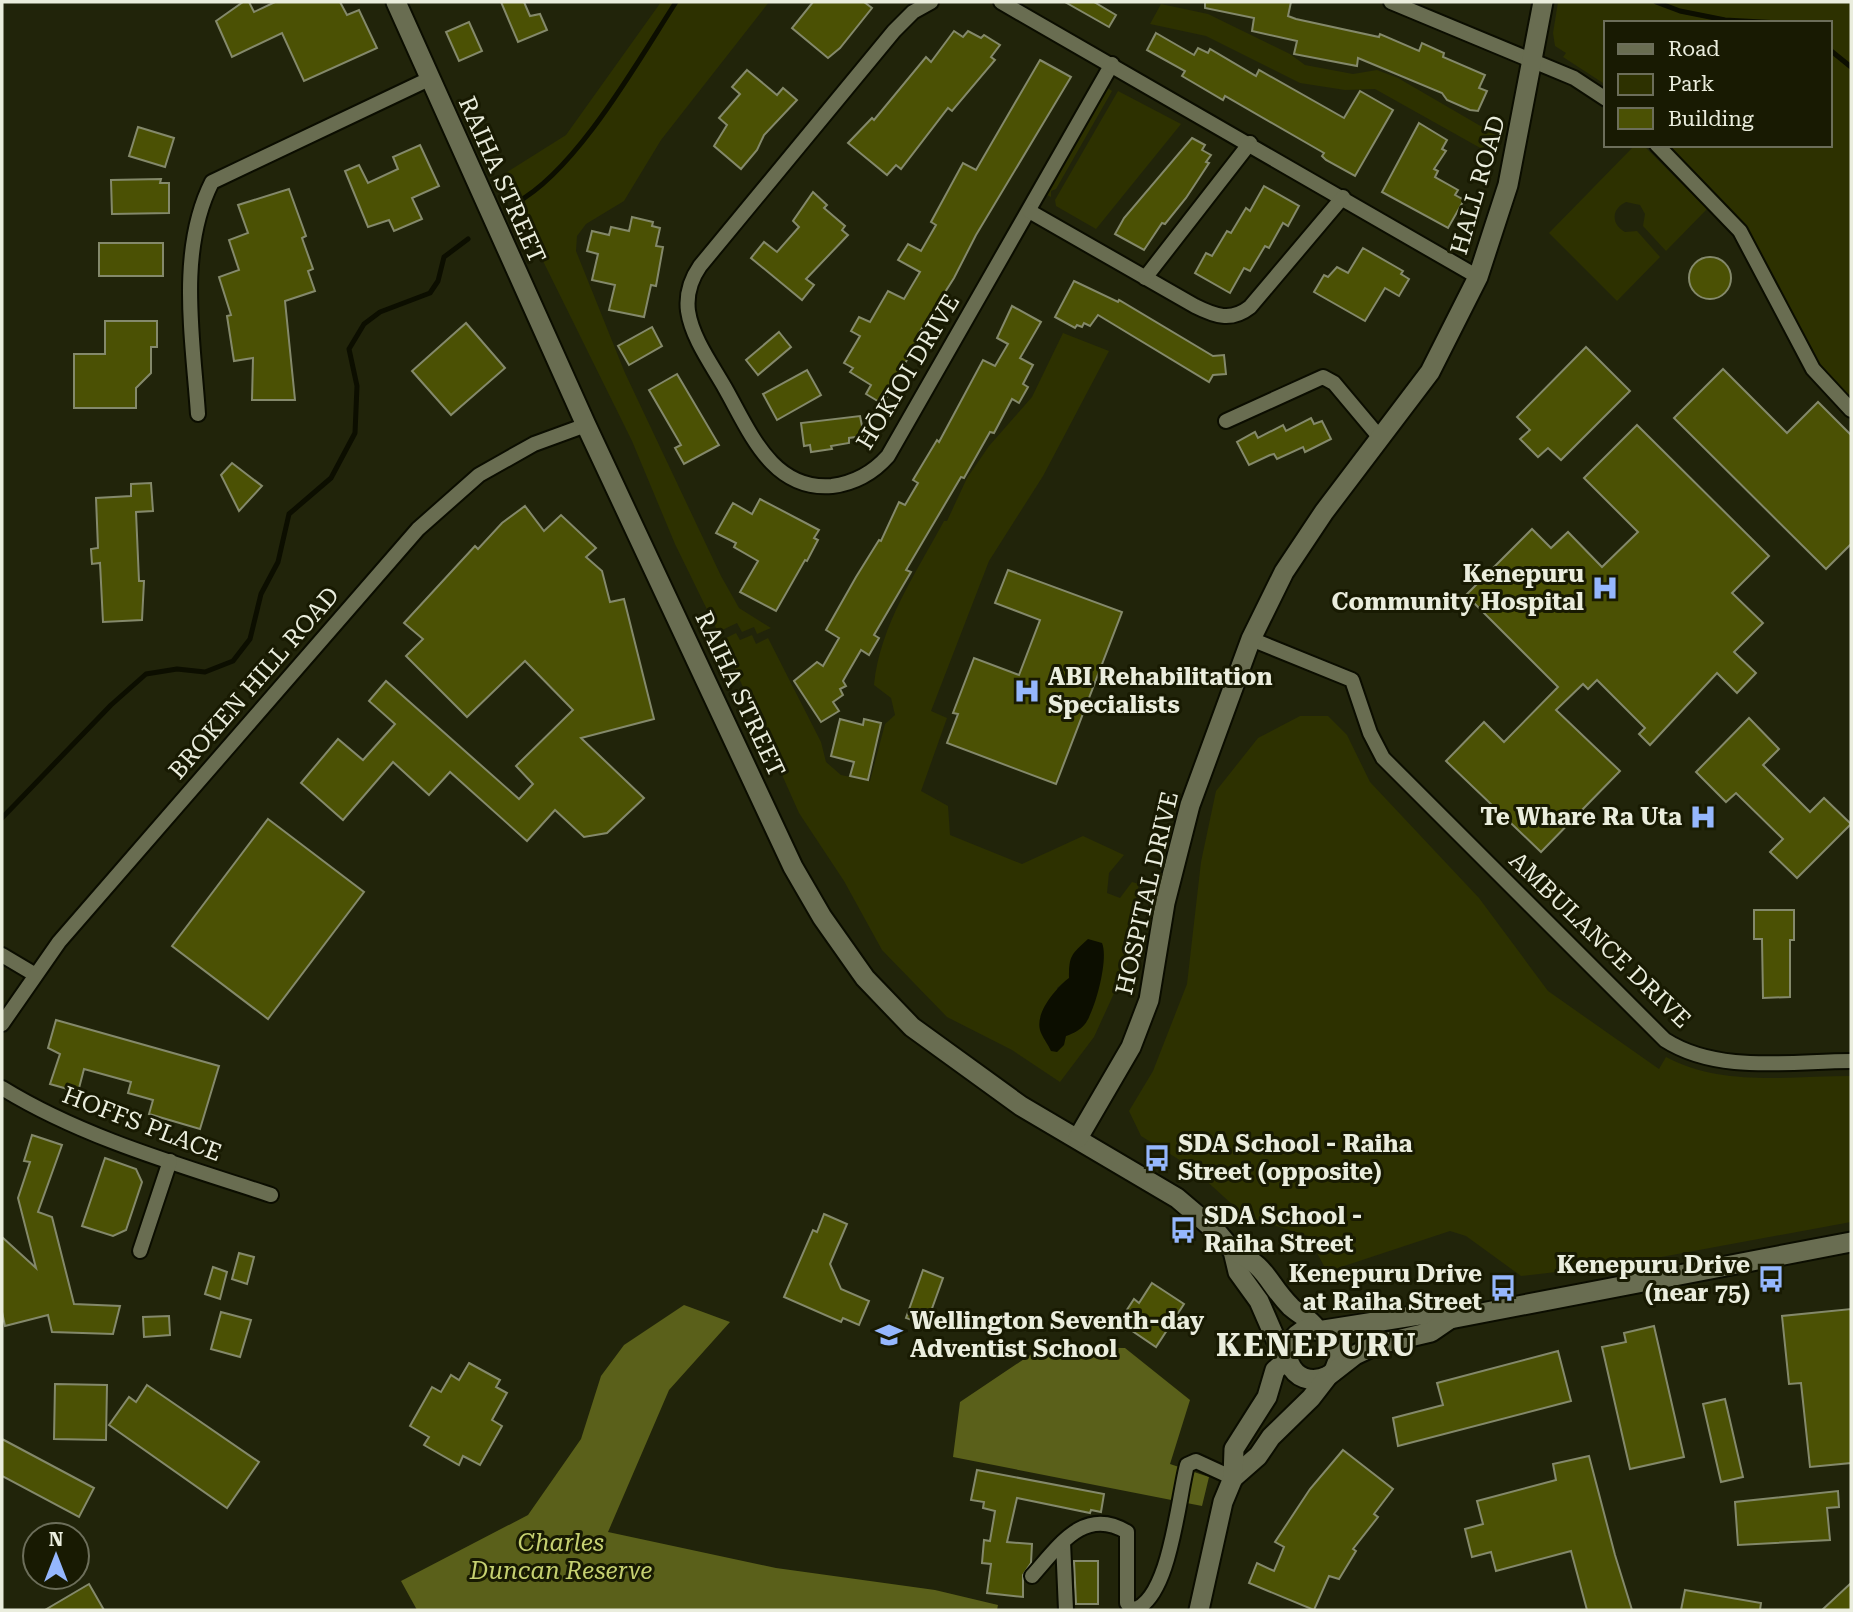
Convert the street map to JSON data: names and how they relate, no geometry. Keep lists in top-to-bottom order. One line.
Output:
{"streets":{"main road":["RAIHA STREET","HALL ROAD","HOSPITAL DRIVE"],"street":["HŌKIOI DRIVE","BROKEN HILL ROAD","AMBULANCE DRIVE","HOFFS PLACE"]},"crossings":[["RAIHA STREET","BROKEN HILL ROAD"],["RAIHA STREET","HOSPITAL DRIVE"],["HALL ROAD","HOSPITAL DRIVE"],["HOSPITAL DRIVE","AMBULANCE DRIVE"]],"districts":["KENEPURU"],"parks":["Charles Duncan Reserve"],"places":{"hospital":["Kenepuru Community Hospital","ABI Rehabilitation Specialists","Te Whare Ra Uta"],"bus stop":["SDA School - Raiha Street (opposite)","SDA School - Raiha Street","Kenepuru Drive (near 75)","Kenepuru Drive at Raiha Street"],"school or university":["Wellington Seventh-day Adventist School"]},"legend":["Road","Park","Building"],"north":"top"}
